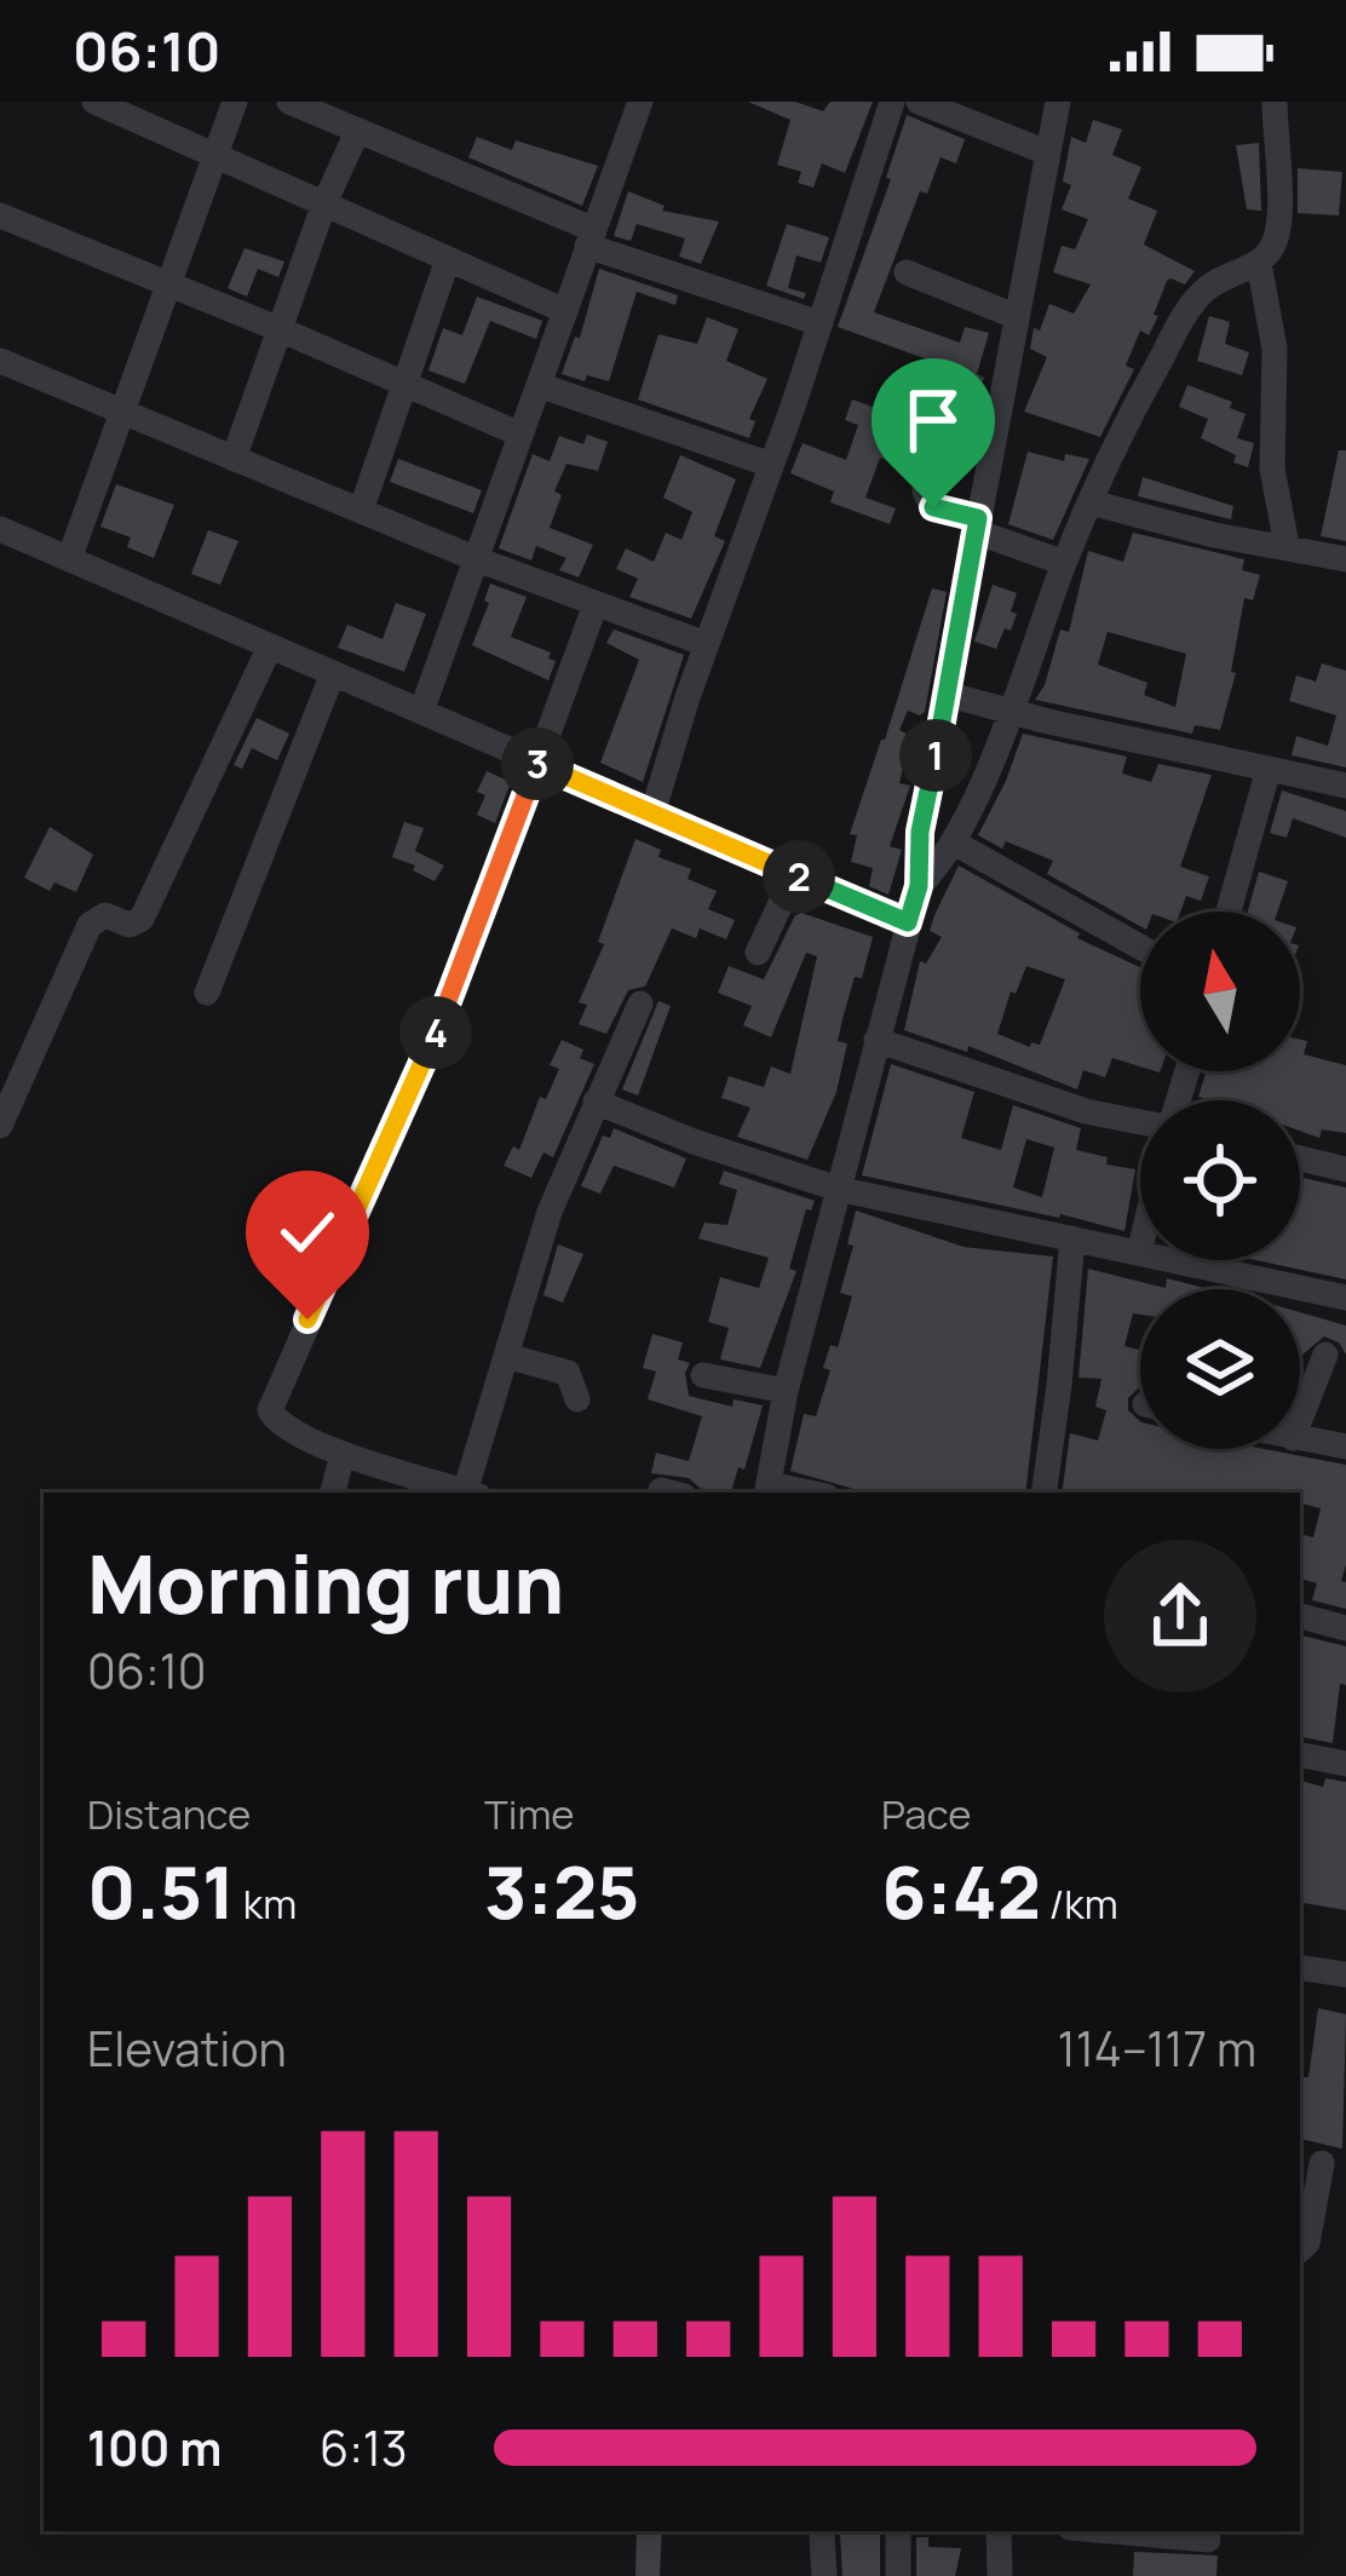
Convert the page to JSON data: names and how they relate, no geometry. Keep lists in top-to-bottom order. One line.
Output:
{"north":"top","page":{"status":"06:10","pins":["1","3","2","4"],"heading":["Morning run","06:10"],"stats":[["Distance","0.51 km"],["Time","3:25"],["Pace","6:42 /km"]],"chart":["Elevation","114–117 m"],"list":[{"name":"100 m","note":"6:13"}]}}
